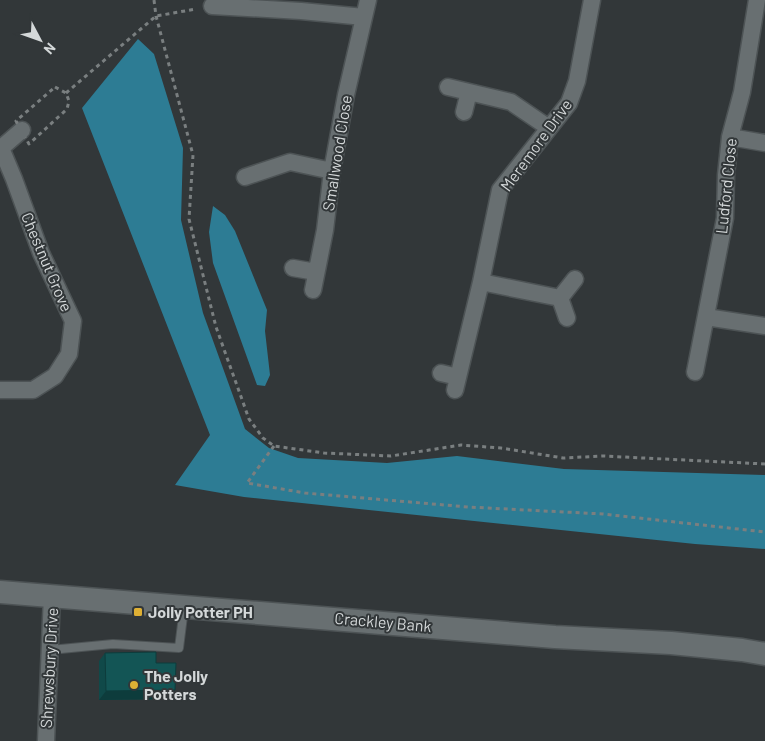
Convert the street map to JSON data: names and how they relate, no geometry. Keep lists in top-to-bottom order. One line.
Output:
{"streets":{"street":["Meremore Drive","Smallwood Close","Ludford Close","Chestnut Grove","Crackley Bank","Shrewsbury Drive"]},"crossings":[["Crackley Bank","Shrewsbury Drive"]],"places":{"transit":["Jolly Potter PH"],"other":["The Jolly Potters"]},"north":"bottom right"}
